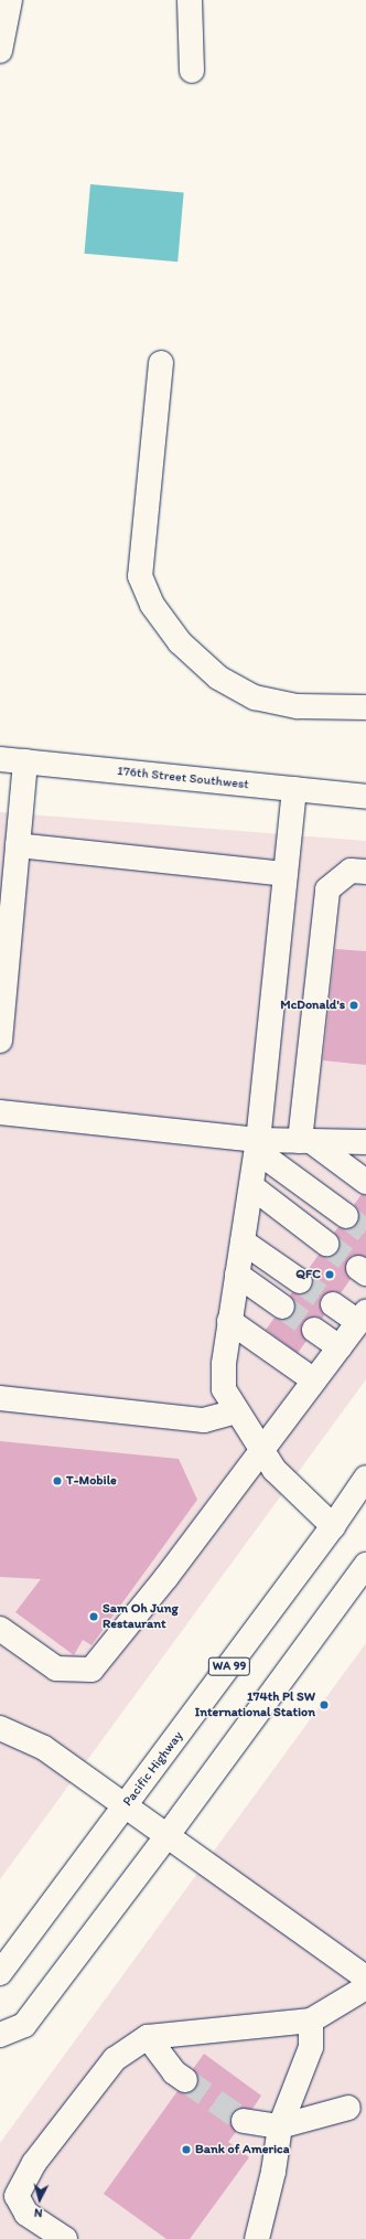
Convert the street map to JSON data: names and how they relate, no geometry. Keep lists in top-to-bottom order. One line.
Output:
{"streets":{"main road":["176th Street Southwest","WA 99","Pacific Highway"]},"places":["McDonald's","QFC","T-Mobile","Sam Oh Jung Restaurant","174th Pl SW International Station","Bank of America"],"north":"bottom"}
